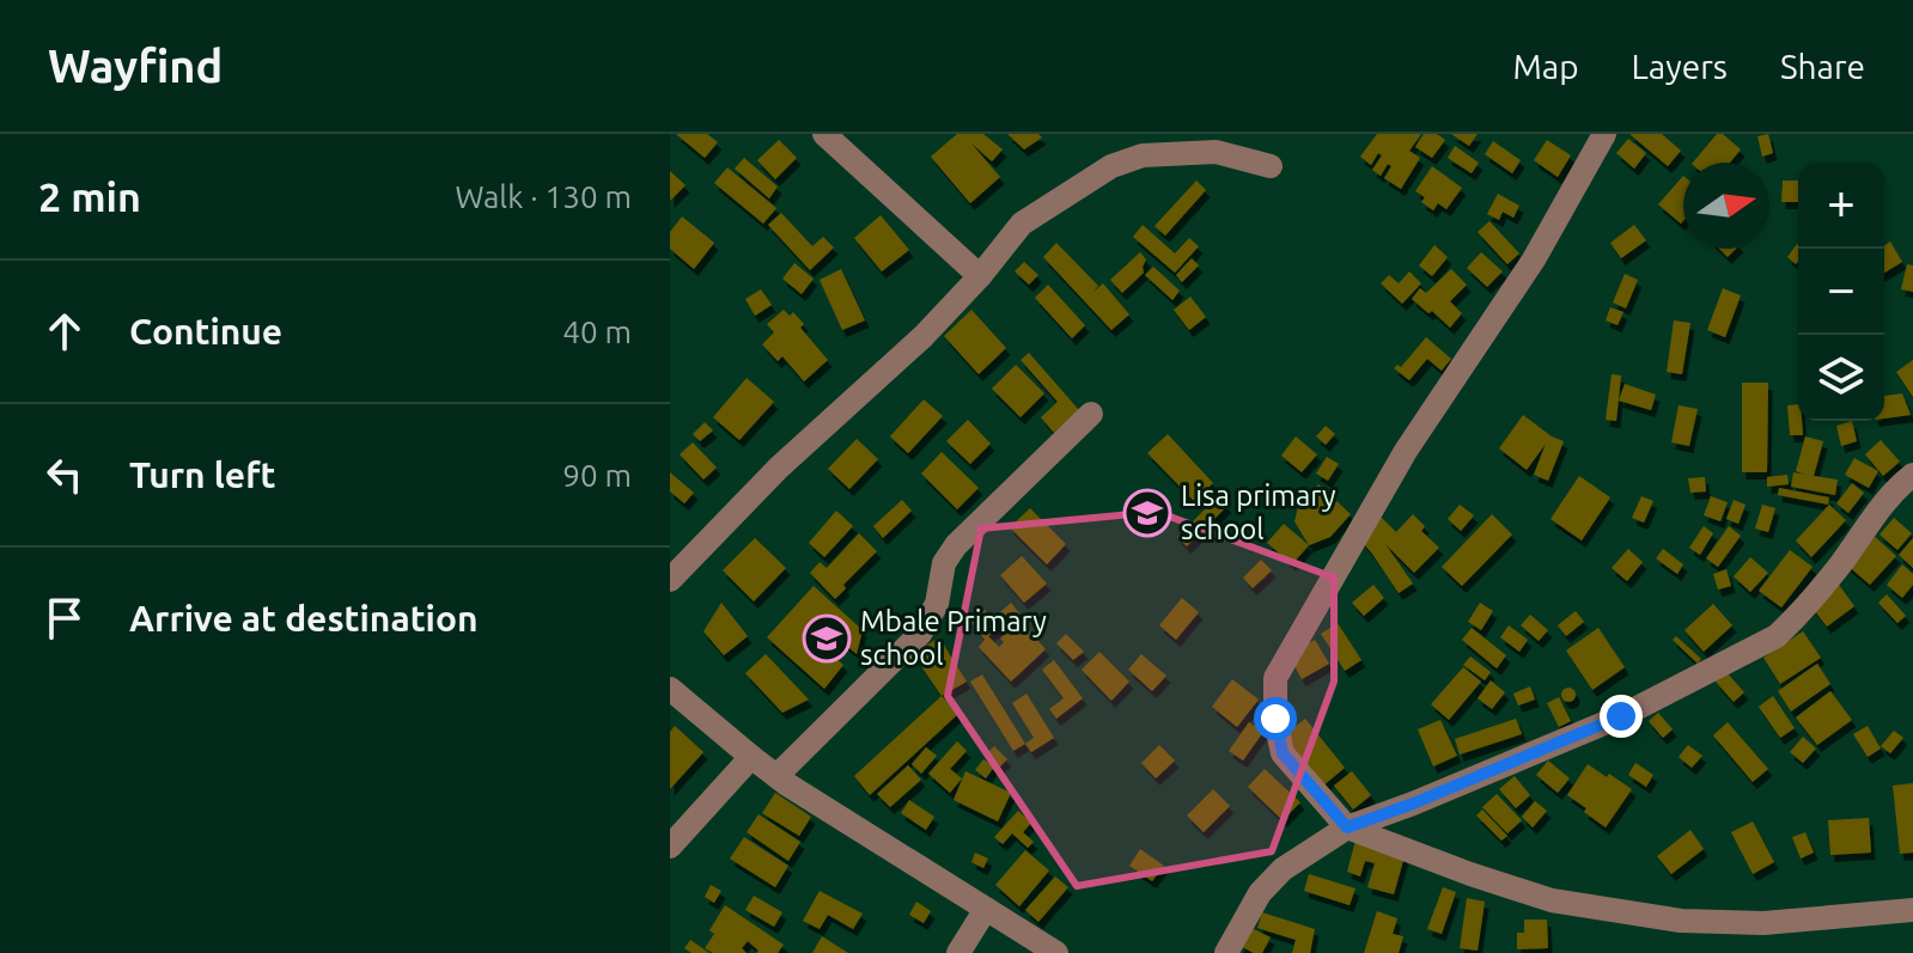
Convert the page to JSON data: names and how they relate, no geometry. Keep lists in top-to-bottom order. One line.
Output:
{"places":{"school or university":["Lisa primary school","Mbale Primary school"]},"north":"right","page":{"header":"Wayfind","nav":["Map","Layers","Share"],"heading":["2 min","Walk · 130 m"],"map_buttons":["+","−"],"list":[["Continue","40 m"],["Turn left","90 m"],"Arrive at destination"]}}
